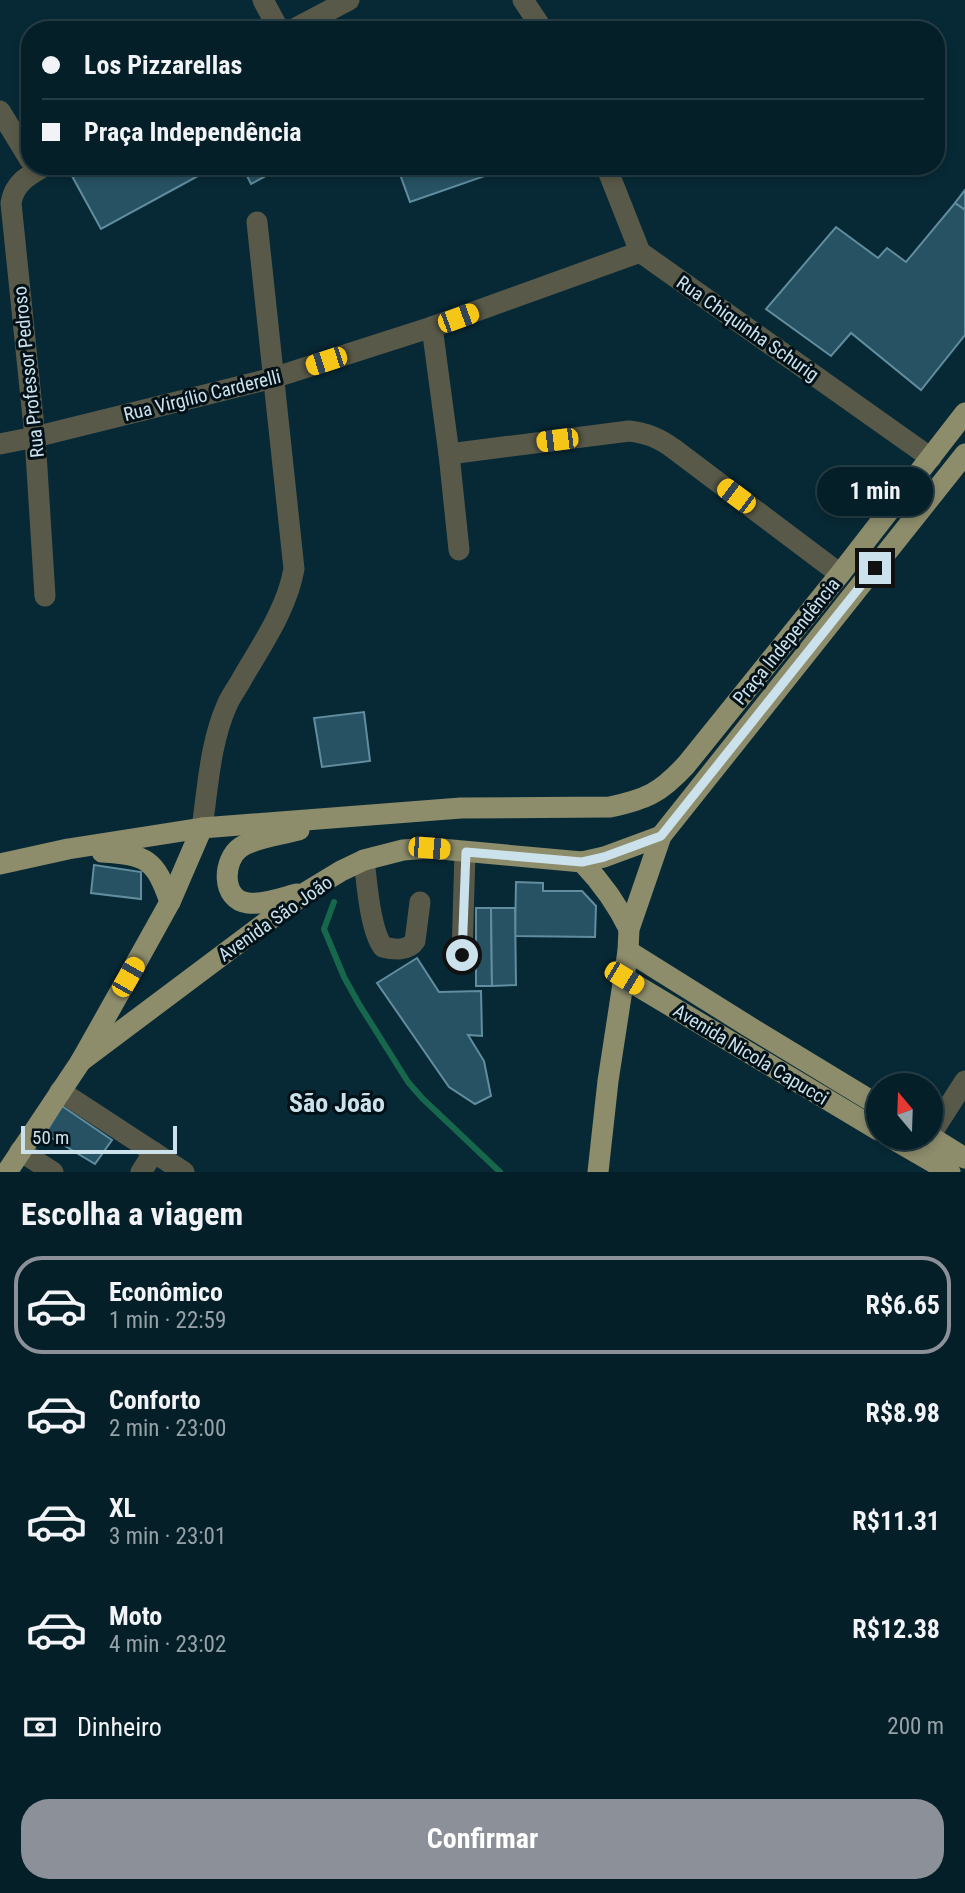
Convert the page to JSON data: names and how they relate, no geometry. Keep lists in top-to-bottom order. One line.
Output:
{"streets":{"main road":["Praça Independência","Avenida São João","Avenida Nicola Capucci"],"street":["Rua Chiquinha Schurig","Rua Professor Pedroso","Rua Virgílio Carderelli"]},"crossings":[["Rua Chiquinha Schurig","Rua Virgílio Carderelli"],["Rua Chiquinha Schurig","Praça Independência"],["Rua Professor Pedroso","Rua Virgílio Carderelli"],["Praça Independência","Avenida São João"]],"districts":["São João"],"scale_bar":"50 m","north":"top","page":{"banner":["Los Pizzarellas","Praça Independência"],"bubble":"1 min","scale":"50 m","heading":"Escolha a viagem","list":[{"name":"Econômico","note":"1 min · 22:59","value":"R$6.65"},{"name":"Conforto","note":"2 min · 23:00","value":"R$8.98"},{"name":"XL","note":"3 min · 23:01","value":"R$11.31"},{"name":"Moto","note":"4 min · 23:02","value":"R$12.38"}],"pay":["Dinheiro","200 m"],"buttons":"Confirmar"}}
